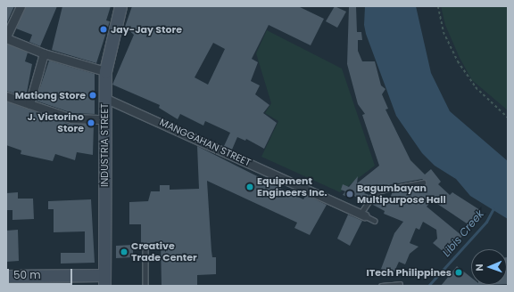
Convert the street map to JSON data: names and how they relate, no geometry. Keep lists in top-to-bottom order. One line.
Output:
{"streets":{"street":["MANGGAHAN STREET","INDUSTRIA STREET"]},"crossings":[["MANGGAHAN STREET","INDUSTRIA STREET"]],"water":["Libis Creek"],"places":["Jay-Jay Store","Mationg Store","J. Victorino Store","Equipment Engineers Inc.","Bagumbayan Multipurpose Hall","Creative Trade Center","ITech Philippines"],"scale_bar":"50 m","north":"left"}
